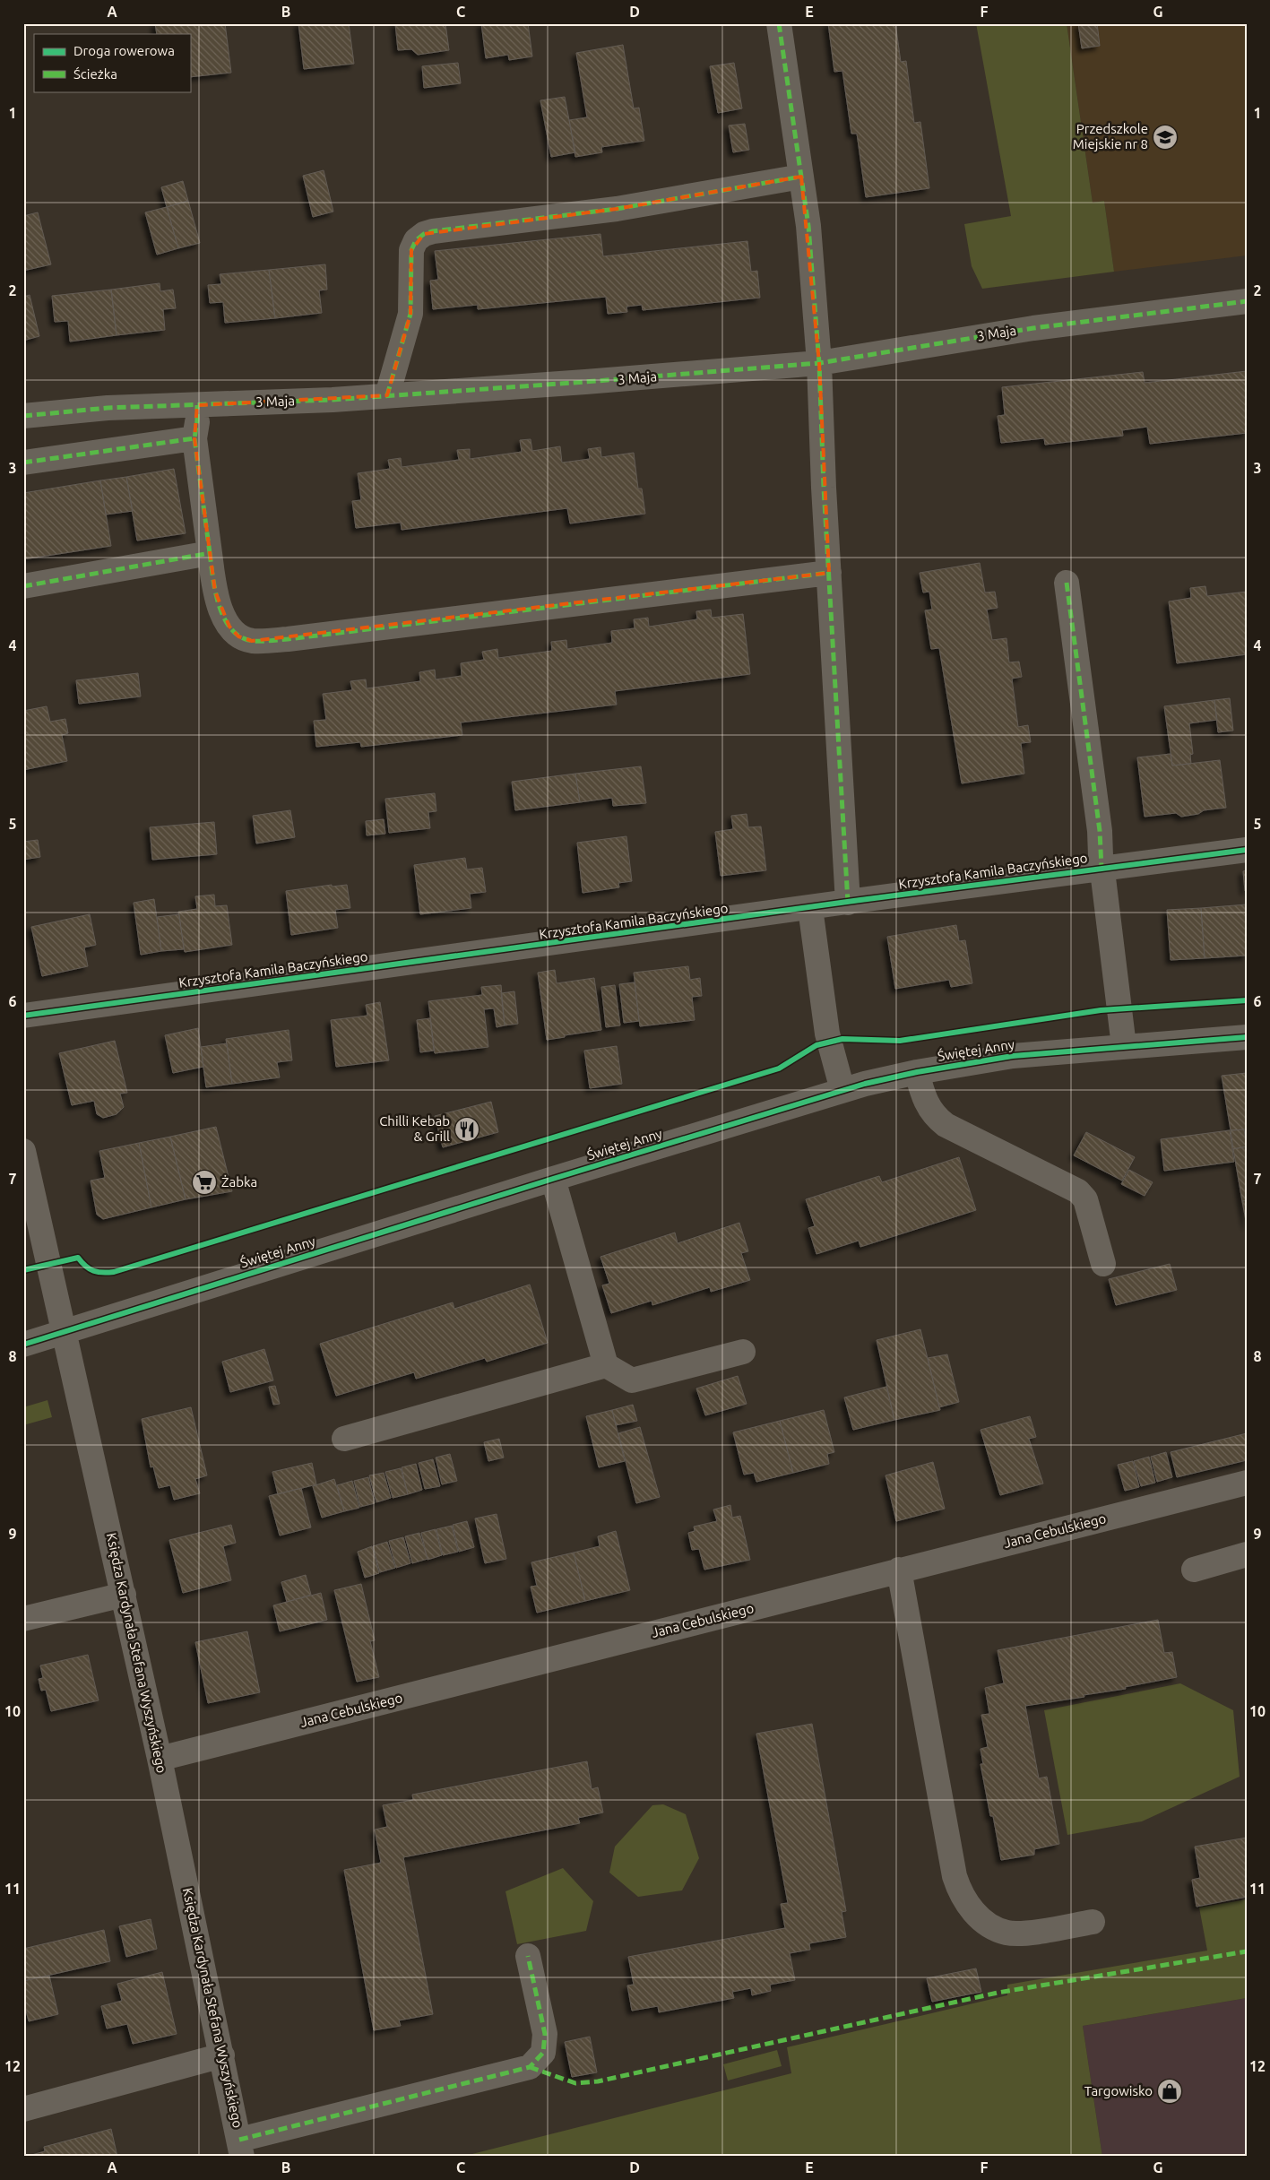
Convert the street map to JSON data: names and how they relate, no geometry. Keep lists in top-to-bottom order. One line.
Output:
{"streets":{"street":["3 Maja","Krzysztofa Kamila Baczyńskiego","Świętej Anny","Jana Cebulskiego","Księdza Kardynała Stefana Wyszyńskiego"]},"crossings":[["Świętej Anny","Księdza Kardynała Stefana Wyszyńskiego"],["Jana Cebulskiego","Księdza Kardynała Stefana Wyszyńskiego"]],"places":{"school or university":["Przedszkole Miejskie nr 8"],"restaurant":["Chilli Kebab & Grill"],"supermarket":["Żabka"],"shop":["Targowisko"]},"legend":["Droga rowerowa","Ścieżka"],"grid":{"columns":["A","B","C","D","E","F","G"],"rows":["1","2","3","4","5","6","7","8","9","10","11","12"]}}
